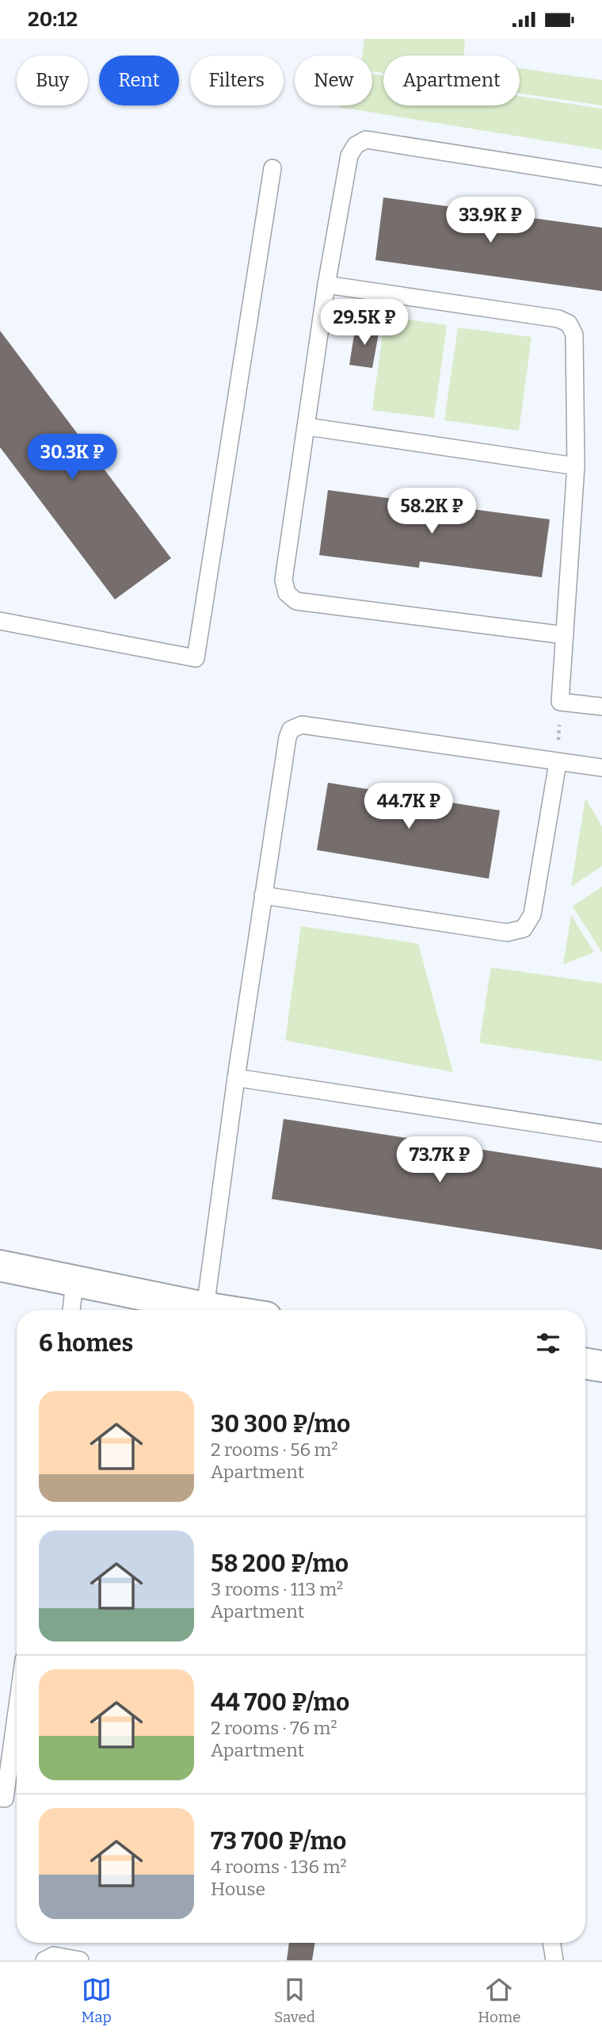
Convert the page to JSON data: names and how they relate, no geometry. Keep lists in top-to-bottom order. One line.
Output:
{"page":{"status":"20:12","chip":["Buy","Rent","Filters","New","Apartment"],"price":["33.9K ₽","29.5K ₽","30.3K ₽","58.2K ₽","44.7K ₽","73.7K ₽"],"heading":"6 homes","list":[{"name":"30 300 ₽/mo","note":"2 rooms · 56 m² · Apartment"},{"name":"58 200 ₽/mo","note":"3 rooms · 113 m² · Apartment"},{"name":"44 700 ₽/mo","note":"2 rooms · 76 m² · Apartment"},{"name":"73 700 ₽/mo","note":"4 rooms · 136 m² · House"}],"tabs":["Map","Saved","Home"]}}
